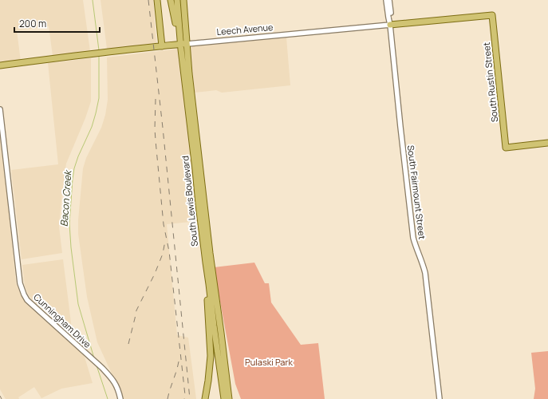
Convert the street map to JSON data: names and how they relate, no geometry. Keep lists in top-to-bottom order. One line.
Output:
{"streets":{"main road":["Leech Avenue","South Rustin Street","South Lewis Boulevard"],"street":["South Fairmount Street","Cunningham Drive"]},"crossings":[["Leech Avenue","South Rustin Street"],["Leech Avenue","South Fairmount Street"],["Leech Avenue","South Lewis Boulevard"]],"water":["Bacon Creek"],"parks":["Pulaski Park"],"scale_bar":"200 m"}
